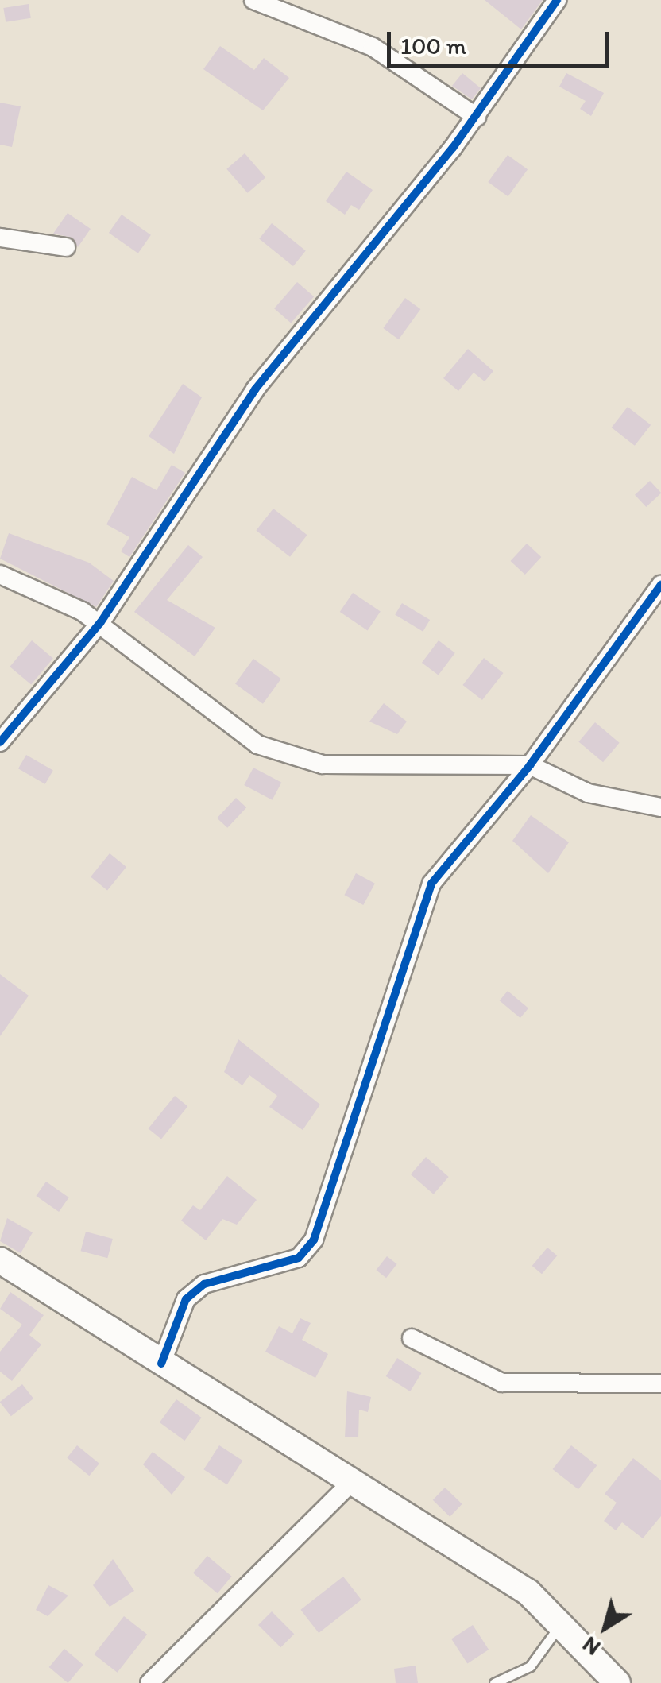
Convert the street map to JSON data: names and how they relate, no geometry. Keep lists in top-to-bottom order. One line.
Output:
{"scale_bar":"100 m","north":"bottom left"}
